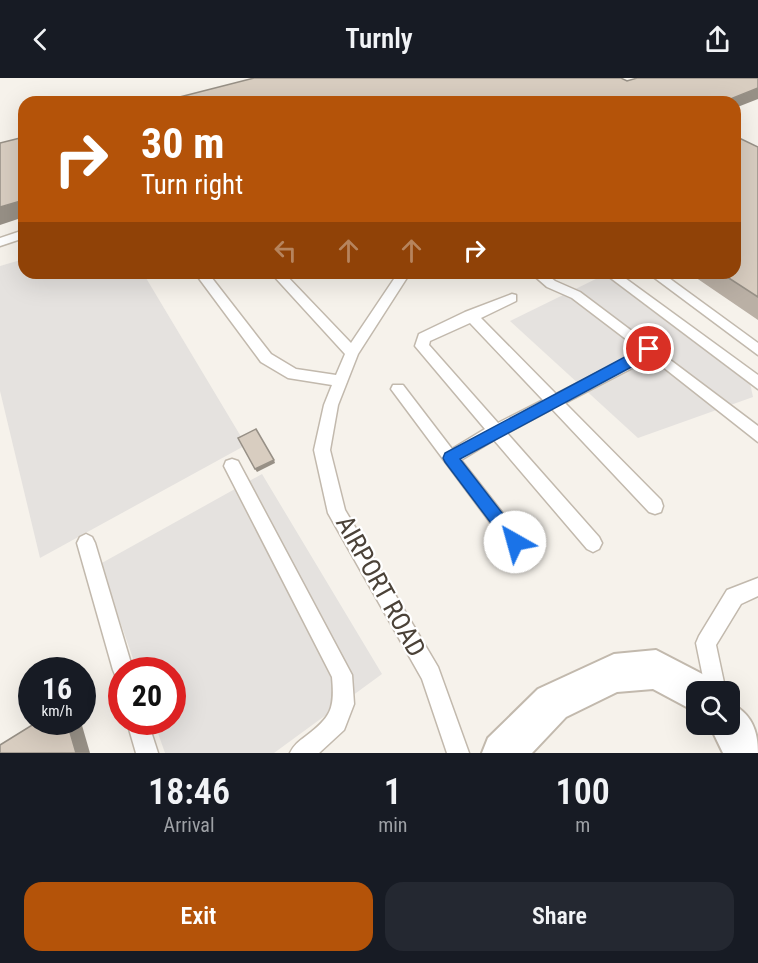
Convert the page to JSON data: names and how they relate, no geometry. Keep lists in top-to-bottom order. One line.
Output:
{"streets":{"lane":["AIRPORT ROAD"]},"page":{"header":"Turnly","turn":["30 m","Turn right"],"speed":"16 km/h","limit":"20","eta":["18:46","Arrival","1","min","100","m"],"buttons":["Exit","Share"]}}
